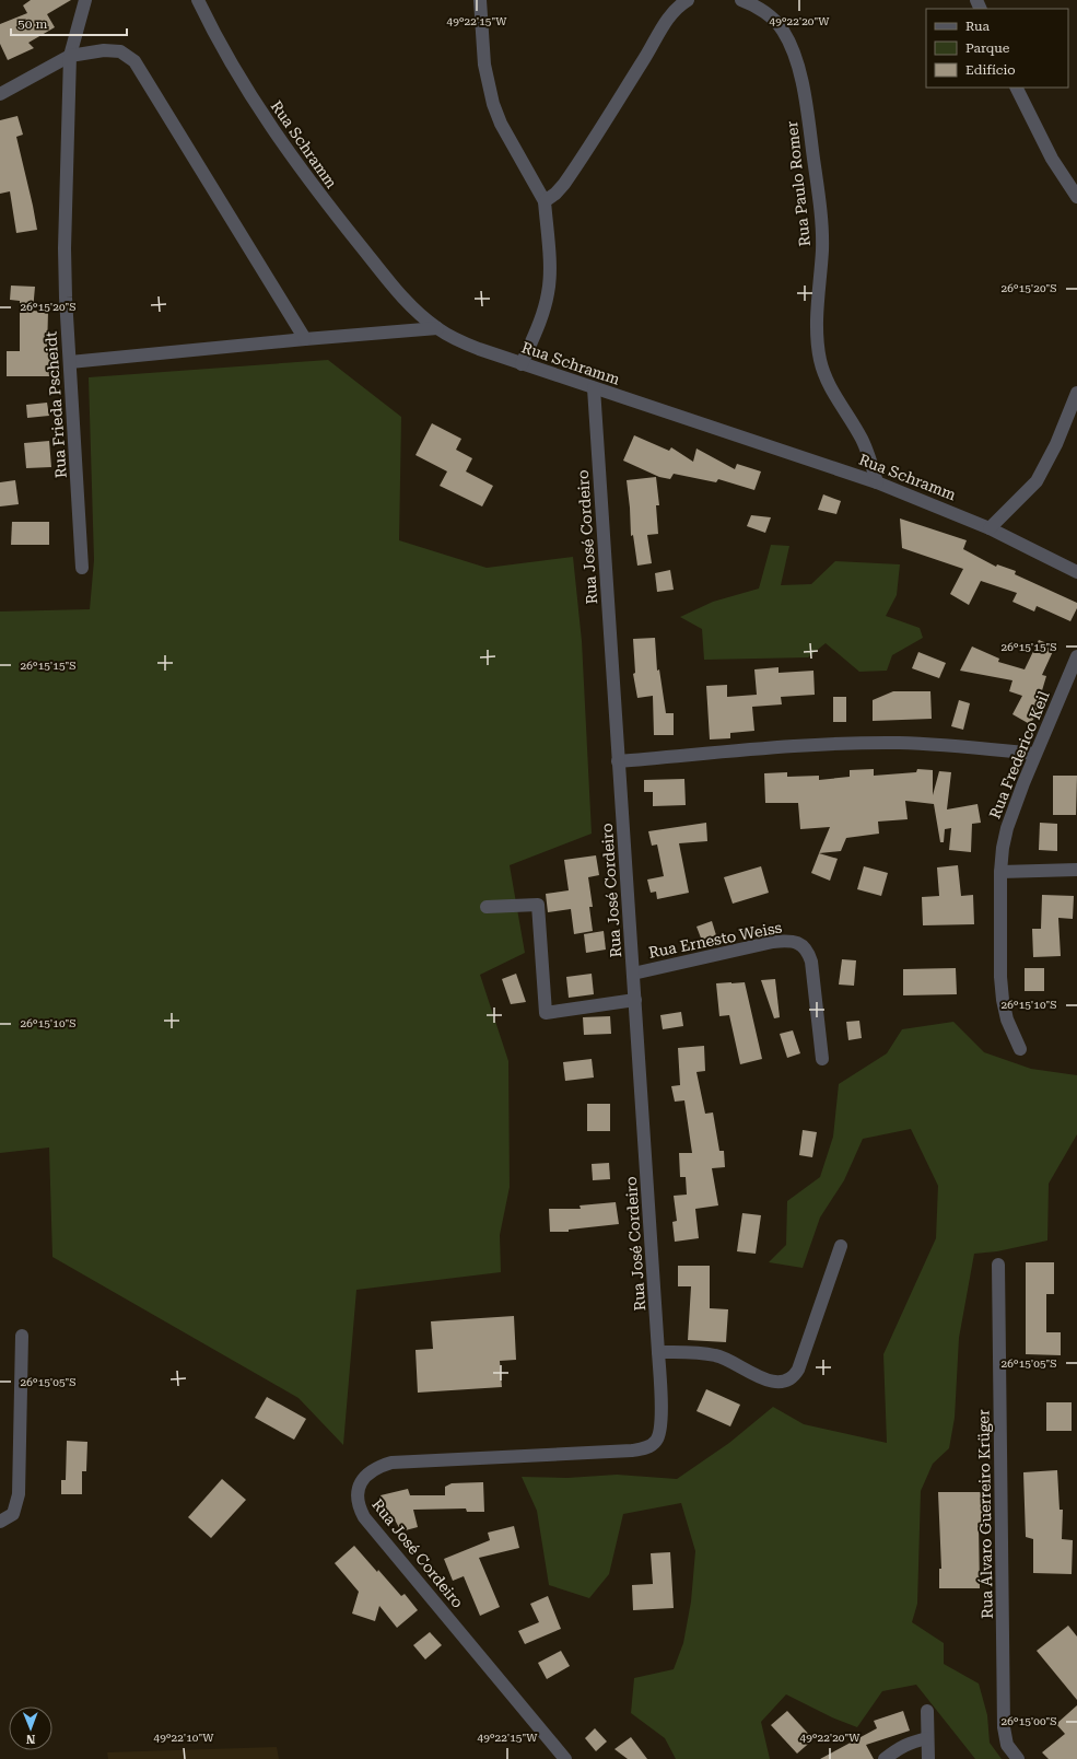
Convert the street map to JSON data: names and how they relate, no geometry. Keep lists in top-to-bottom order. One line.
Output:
{"streets":{"street":["Rua Schramm","Rua Paulo Romer","Rua Frieda Pscheidt","Rua José Cordeiro","Rua Frederico Keil","Rua Ernesto Weiss","Rua Álvaro Guerreiro Krüger"]},"crossings":[["Rua Schramm","Rua Paulo Romer"],["Rua Schramm","Rua José Cordeiro"],["Rua José Cordeiro","Rua Ernesto Weiss"]],"legend":["Rua","Parque","Edifício"],"scale_bar":"50 m","north":"bottom","coordinates":["49°22'15\"W","49°22'20\"W","26°15'20\"S","26°15'15\"S","26°15'10\"S","26°15'05\"S","26°15'00\"S","49°22'10\"W"]}
